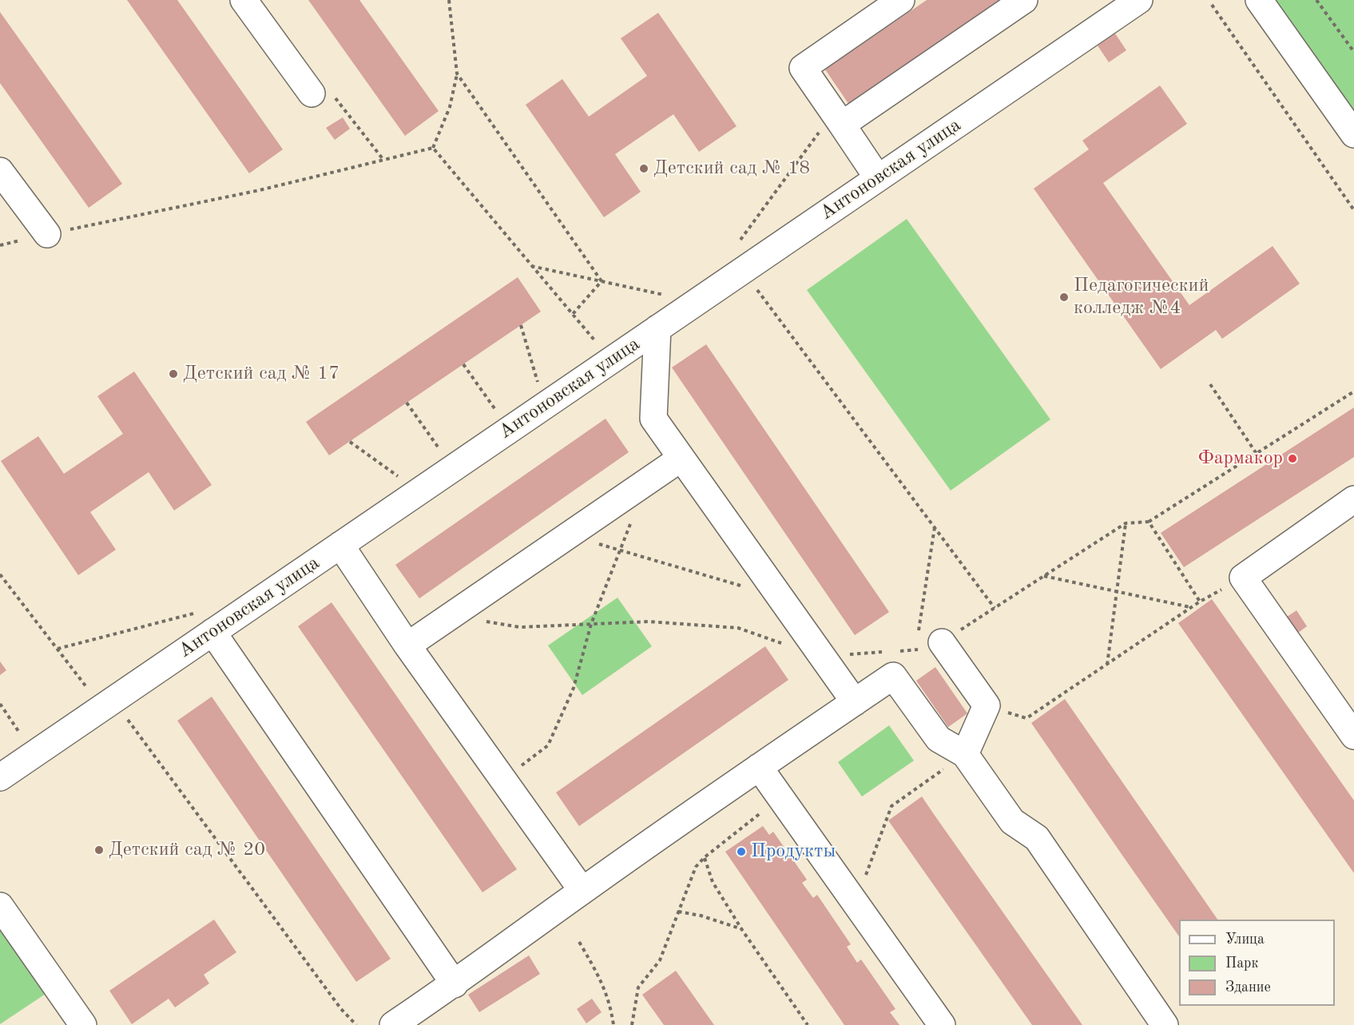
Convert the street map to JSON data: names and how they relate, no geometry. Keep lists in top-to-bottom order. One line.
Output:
{"streets":{"street":["Антоновская улица"]},"places":["Детский сад № 18","Педагогический колледж №4","Детский сад № 17","Фармакор","Детский сад № 20","Продукты"],"legend":["Улица","Парк","Здание"]}
